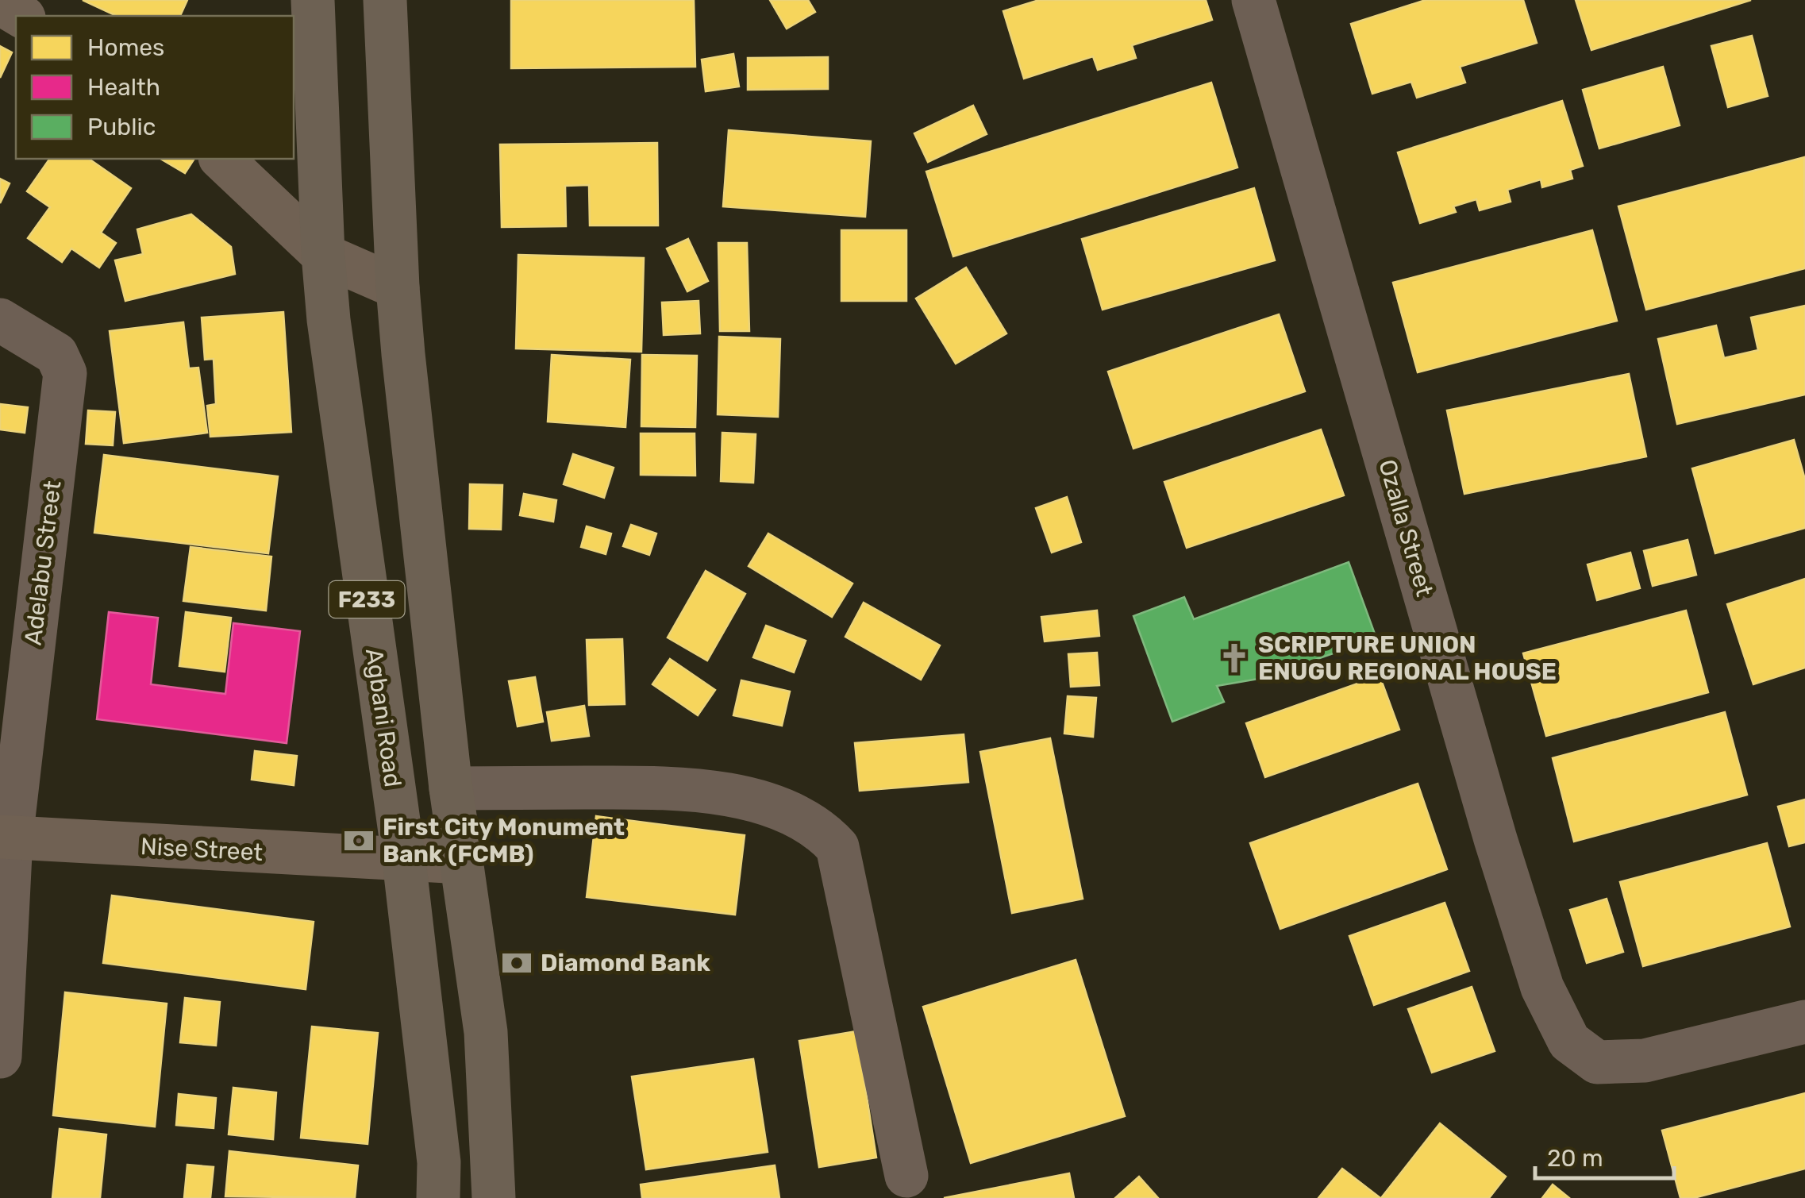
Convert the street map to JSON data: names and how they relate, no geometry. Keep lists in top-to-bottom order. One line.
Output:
{"streets":{"main road":["F233","Agbani Road","Nise Street"],"street":["Ozalla Street","Adelabu Street"]},"crossings":[["Adelabu Street","Nise Street"],["F233","Nise Street"],["Agbani Road","Nise Street"]],"places":{"church":["SCRIPTURE UNION ENUGU REGIONAL HOUSE"],"bank":["First City Monument Bank (FCMB)","Diamond Bank"]},"legend":["Homes","Health","Public"],"scale_bar":"20 m"}
